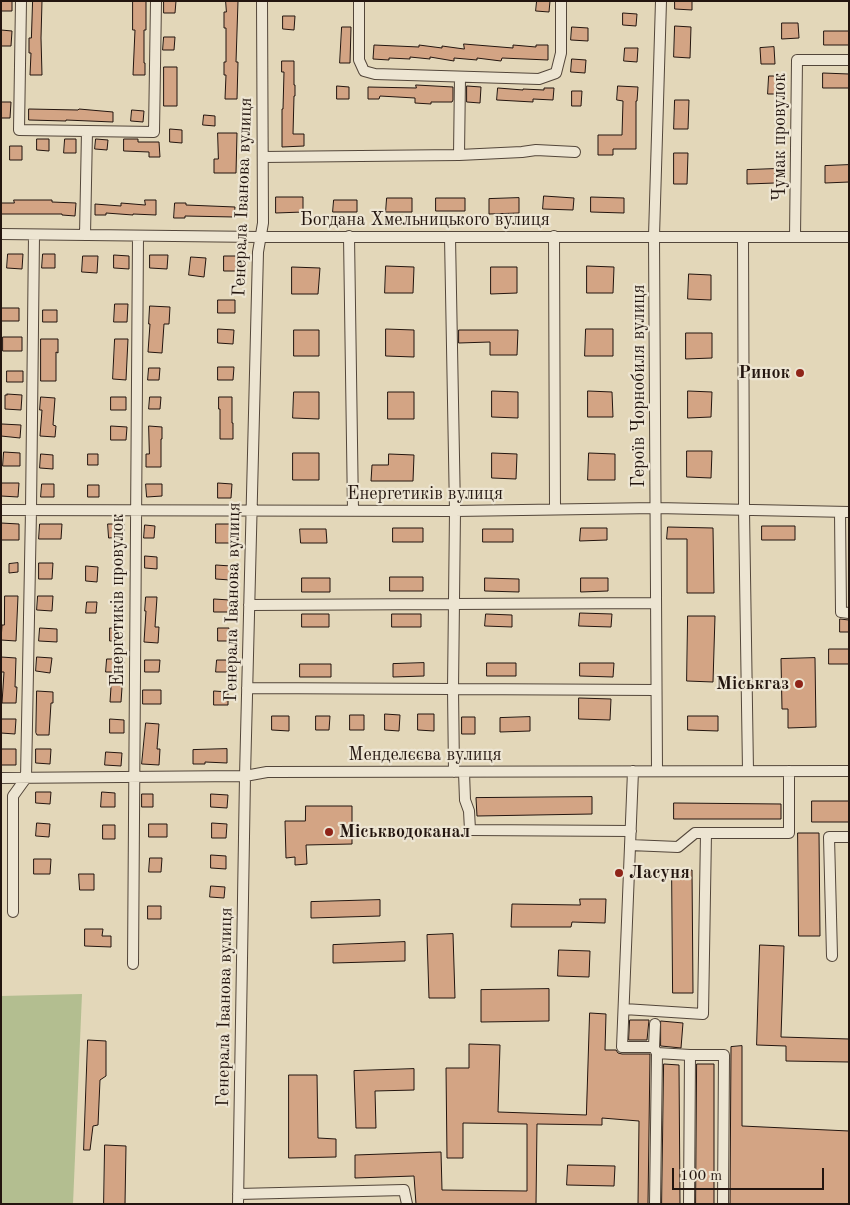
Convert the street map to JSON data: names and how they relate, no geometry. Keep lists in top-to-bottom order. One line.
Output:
{"streets":{"street":["Чумак провулок","Генерала Іванова вулиця","Богдана Хмельницького вулиця","Героїв Чорнобиля вулиця","Енергетиків вулиця","Енергетиків провулок","Менделєєва вулиця"]},"crossings":[["Чумак провулок","Богдана Хмельницького вулиця"],["Генерала Іванова вулиця","Богдана Хмельницького вулиця"],["Генерала Іванова вулиця","Енергетиків вулиця"],["Генерала Іванова вулиця","Менделєєва вулиця"],["Богдана Хмельницького вулиця","Героїв Чорнобиля вулиця"],["Богдана Хмельницького вулиця","Енергетиків провулок"],["Героїв Чорнобиля вулиця","Енергетиків вулиця"],["Героїв Чорнобиля вулиця","Менделєєва вулиця"],["Енергетиків вулиця","Енергетиків провулок"],["Енергетиків провулок","Менделєєва вулиця"]],"places":["Ринок","Міськгаз","Міськводоканал","Ласуня"],"scale_bar":"100 m"}
